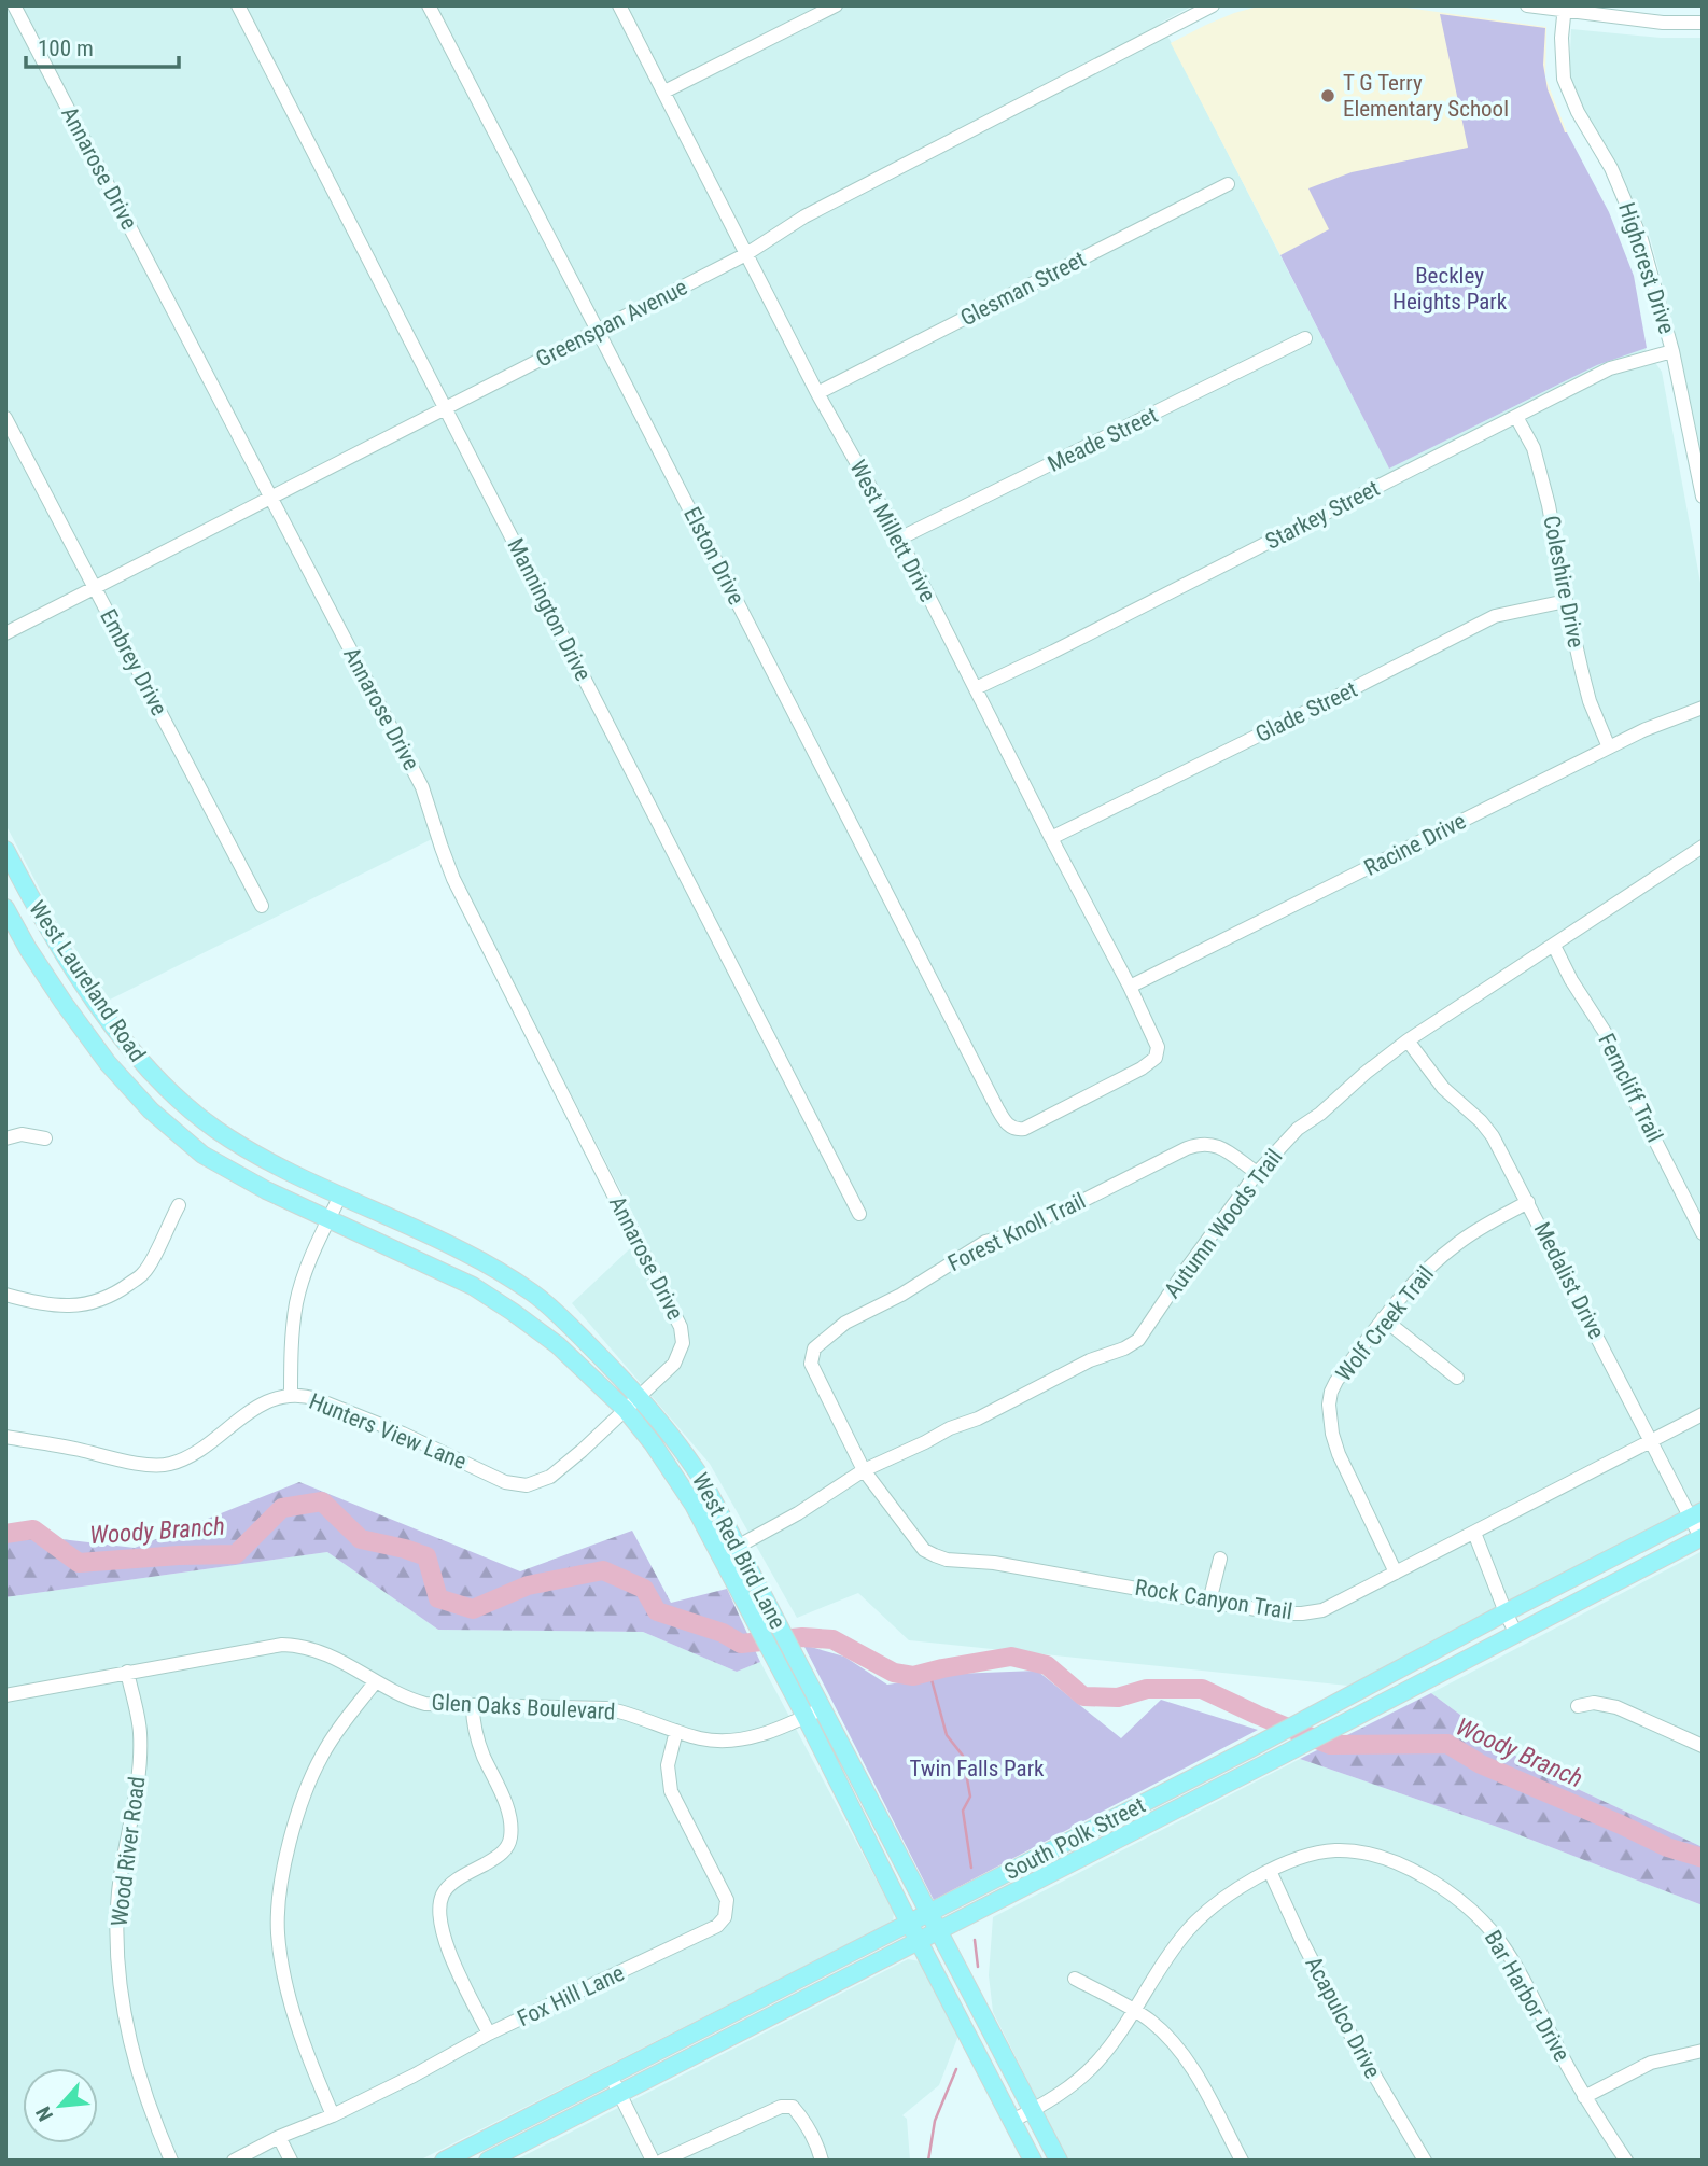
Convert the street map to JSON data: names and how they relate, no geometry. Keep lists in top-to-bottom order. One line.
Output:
{"streets":{"main road":["West Laureland Road","West Red Bird Lane","South Polk Street"],"street":["Annarose Drive","Highcrest Drive","Glesman Street","Greenspan Avenue","Meade Street","Starkey Street","West Millett Drive","Elston Drive","Coleshire Drive","Mannington Drive","Embrey Drive","Glade Street","Racine Drive","Ferncliff Trail","Autumn Woods Trail","Forest Knoll Trail","Medalist Drive","Wolf Creek Trail","Hunters View Lane","Rock Canyon Trail","Glen Oaks Boulevard","Wood River Road","Fox Hill Lane","Bar Harbor Drive","Acapulco Drive"]},"crossings":[["Annarose Drive","Greenspan Avenue"],["Annarose Drive","Hunters View Lane"],["Annarose Drive","West Red Bird Lane"],["Highcrest Drive","Starkey Street"],["Glesman Street","West Millett Drive"],["Greenspan Avenue","West Millett Drive"],["Greenspan Avenue","Elston Drive"],["Greenspan Avenue","Mannington Drive"],["Greenspan Avenue","Embrey Drive"],["Meade Street","West Millett Drive"],["Starkey Street","West Millett Drive"],["Starkey Street","Coleshire Drive"],["West Millett Drive","Elston Drive"],["West Millett Drive","Glade Street"],["West Millett Drive","Racine Drive"],["Coleshire Drive","Glade Street"],["Coleshire Drive","Racine Drive"],["West Laureland Road","West Red Bird Lane"],["Ferncliff Trail","Autumn Woods Trail"],["Autumn Woods Trail","Forest Knoll Trail"],["Autumn Woods Trail","Medalist Drive"],["Autumn Woods Trail","West Red Bird Lane"],["Autumn Woods Trail","Rock Canyon Trail"],["Forest Knoll Trail","Rock Canyon Trail"],["Medalist Drive","Wolf Creek Trail"],["Medalist Drive","Rock Canyon Trail"],["Medalist Drive","South Polk Street"],["Wolf Creek Trail","Rock Canyon Trail"],["Hunters View Lane","West Red Bird Lane"],["West Red Bird Lane","Glen Oaks Boulevard"],["West Red Bird Lane","South Polk Street"],["West Red Bird Lane","Bar Harbor Drive"],["Glen Oaks Boulevard","Wood River Road"],["Glen Oaks Boulevard","Fox Hill Lane"],["Bar Harbor Drive","Acapulco Drive"]],"water":["Woody Branch"],"parks":["Beckley Heights Park","Twin Falls Park"],"places":["T G Terry Elementary School"],"scale_bar":"100 m","north":"bottom left"}
